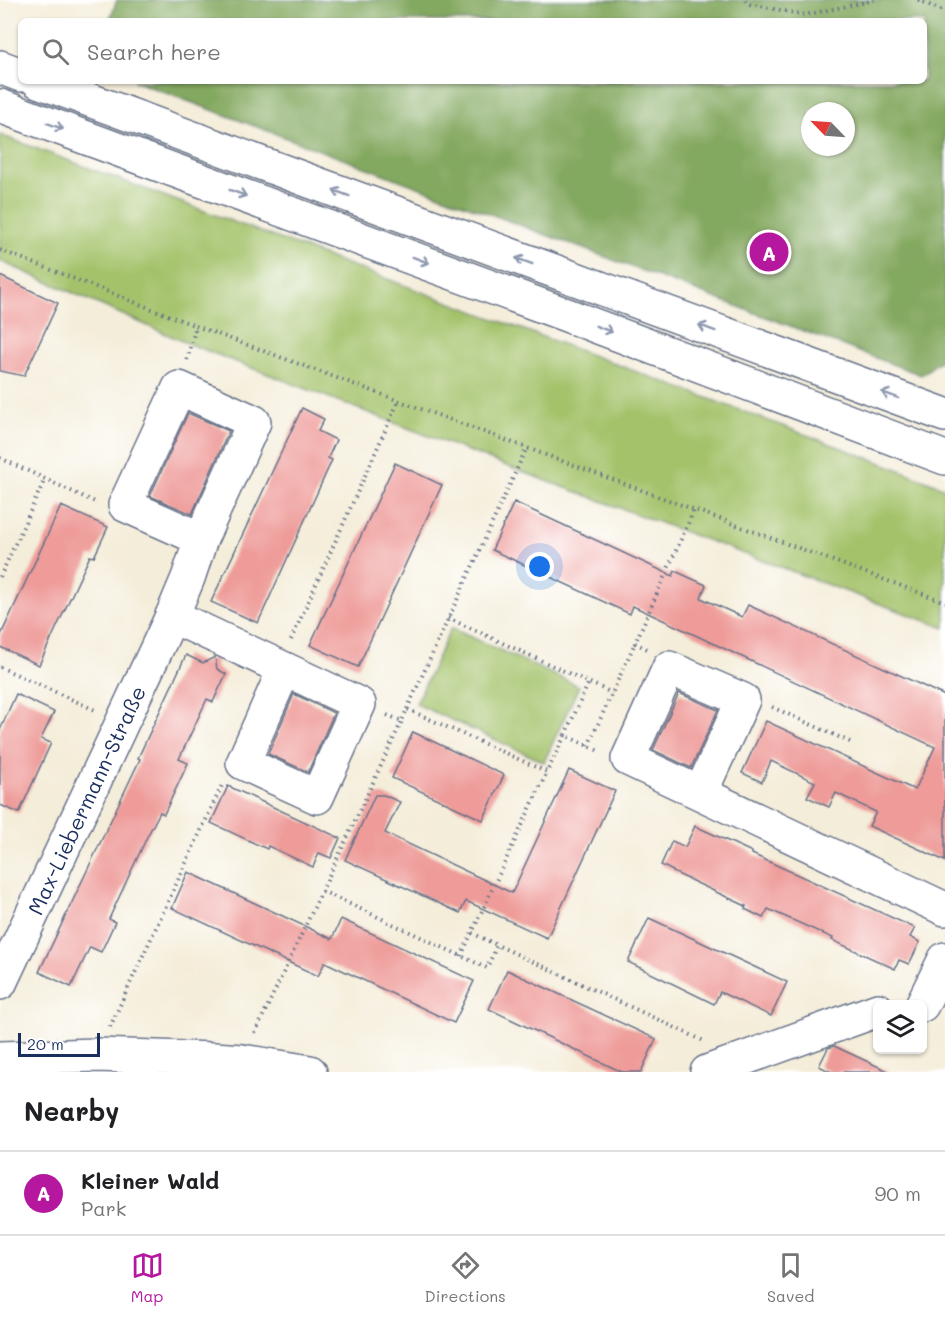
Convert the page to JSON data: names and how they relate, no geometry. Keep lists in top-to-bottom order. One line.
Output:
{"streets":{"main road":["Max-Liebermann-Straße"]},"scale_bar":"20 m","north":"top left","page":{"search":"Search here","pins":"A","scale":"20 m","heading":"Nearby","list":[{"mark":"A","name":"Kleiner Wald","note":"Park","value":"90 m"}],"nav":["Map","Directions","Saved"]}}
